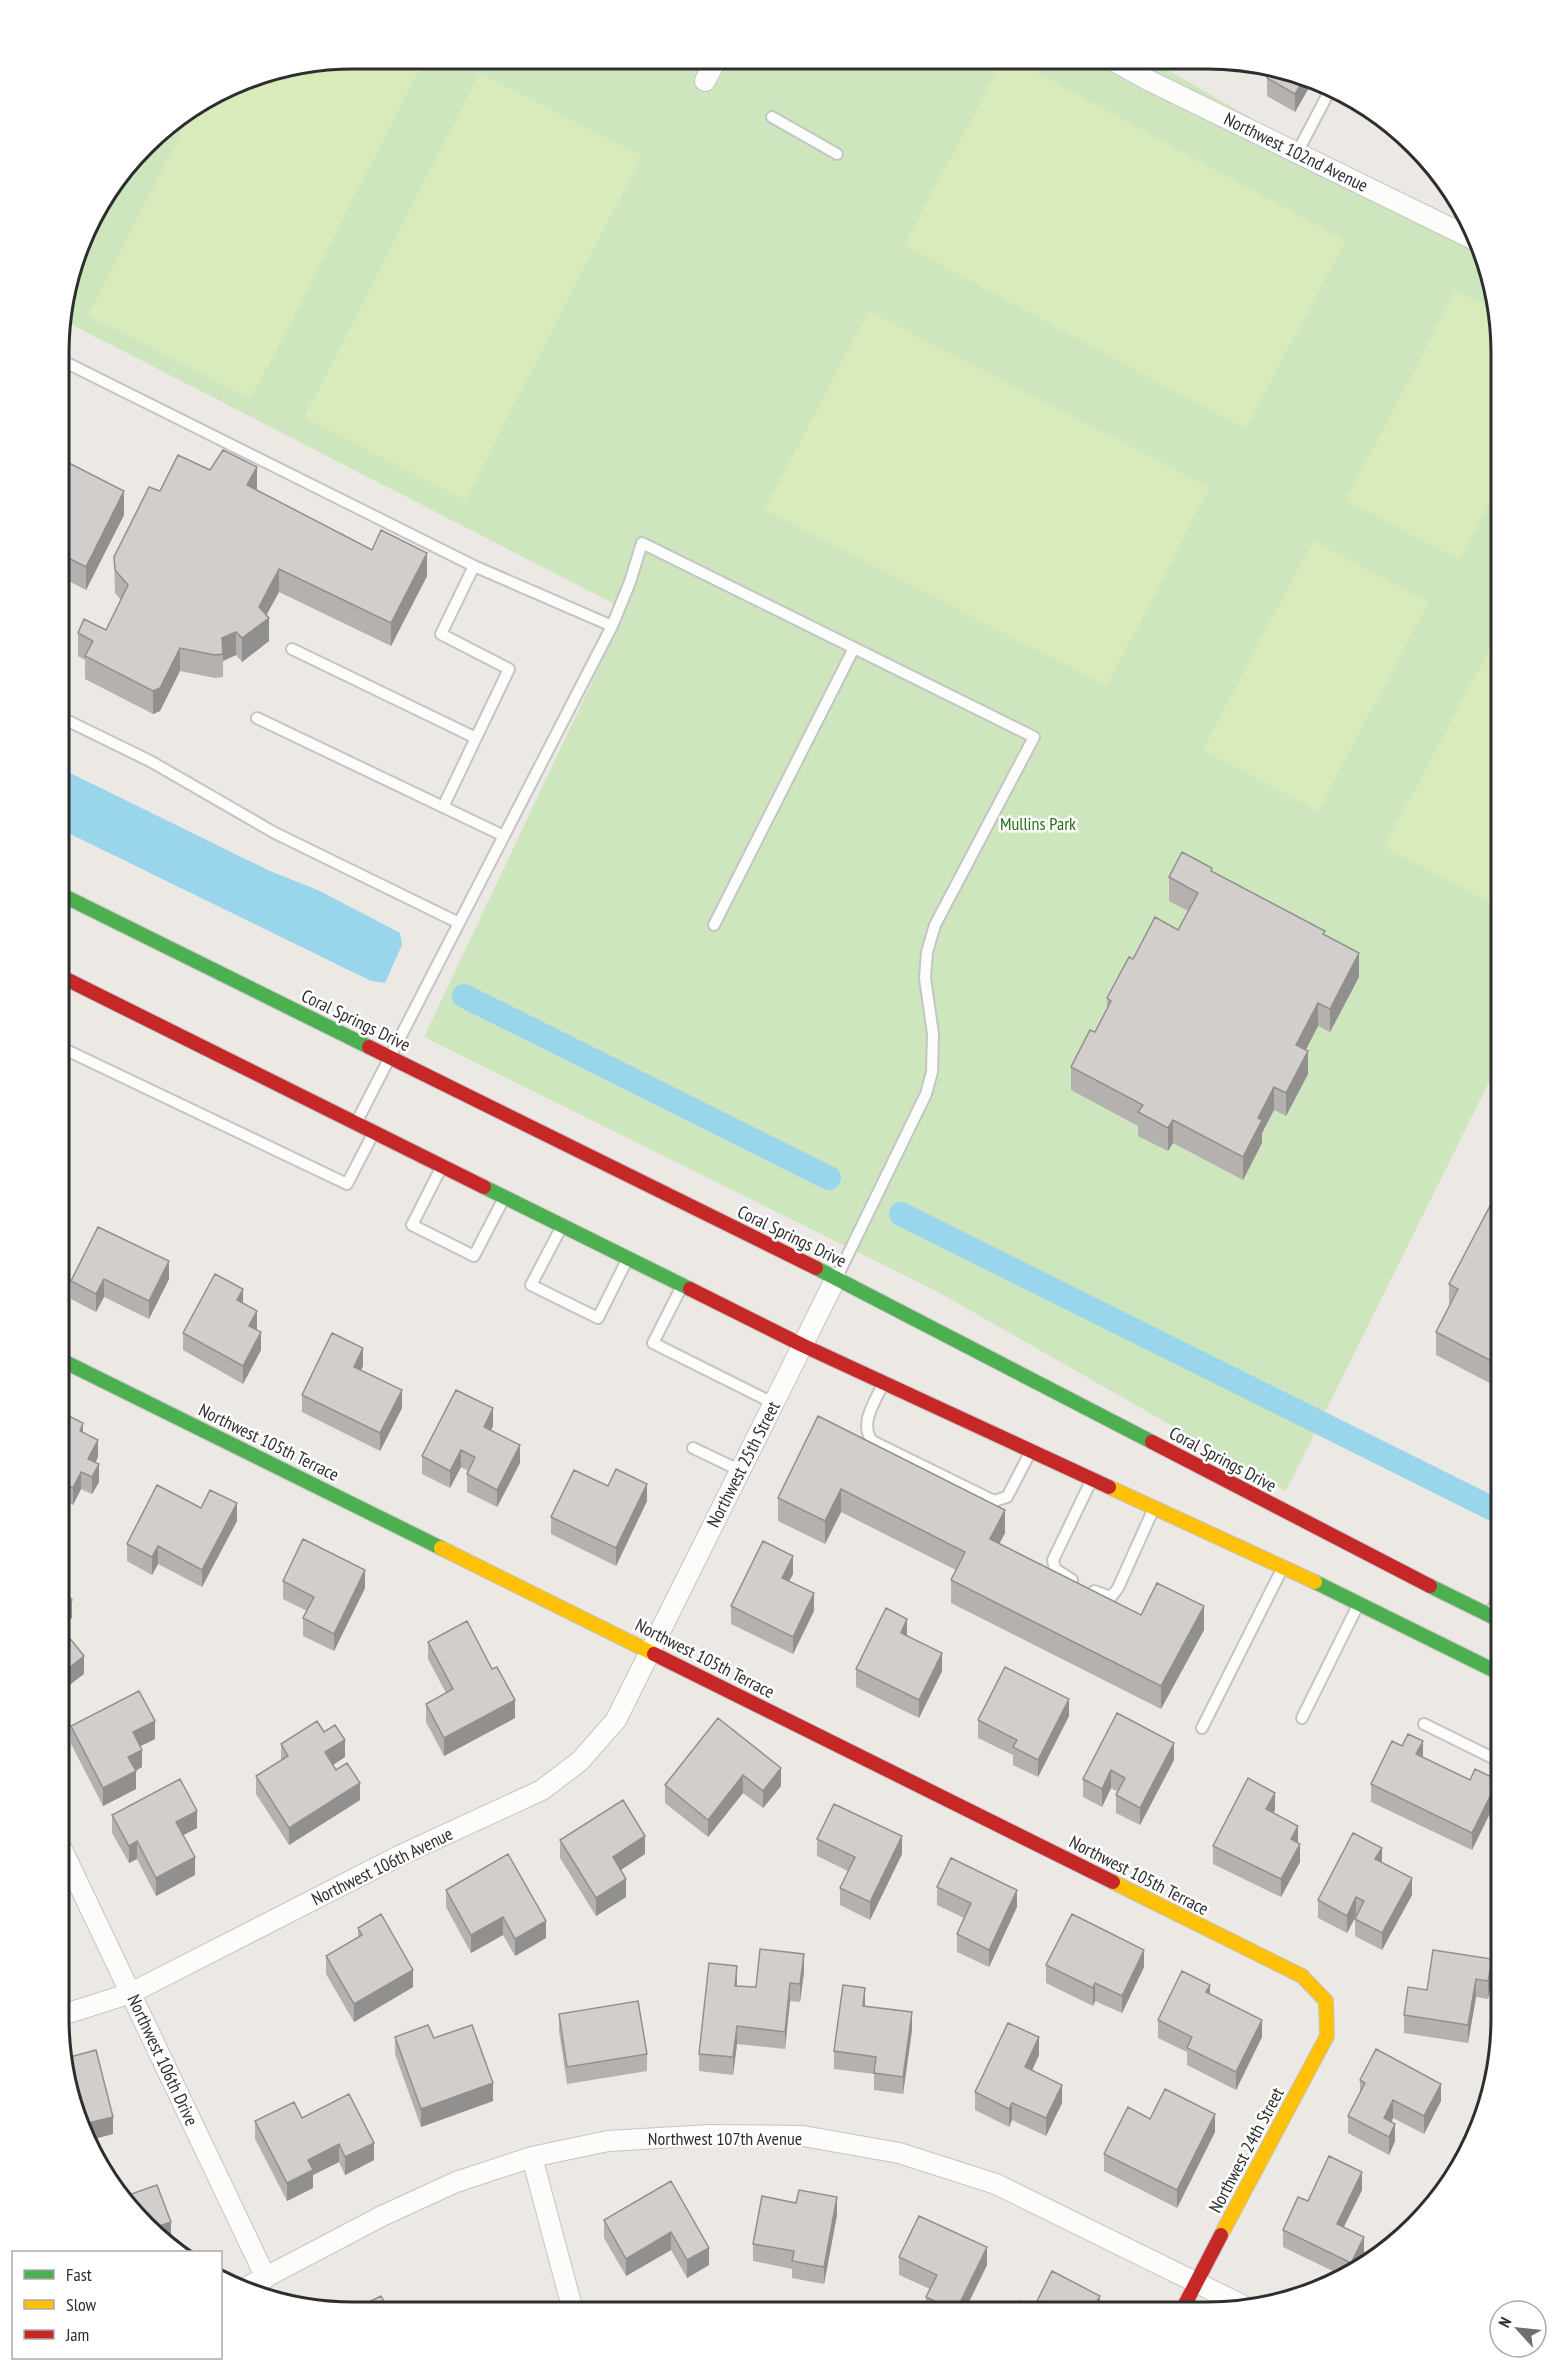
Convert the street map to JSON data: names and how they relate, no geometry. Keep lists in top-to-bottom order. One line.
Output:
{"streets":{"main road":["Coral Springs Drive","Northwest 105th Terrace","Northwest 24th Street"],"street":["Northwest 102nd Avenue","Northwest 25th Street","Northwest 106th Avenue","Northwest 106th Drive","Northwest 107th Avenue"]},"crossings":[["Coral Springs Drive","Northwest 25th Street"],["Northwest 105th Terrace","Northwest 25th Street"],["Northwest 105th Terrace","Northwest 106th Avenue"],["Northwest 105th Terrace","Northwest 24th Street"],["Northwest 25th Street","Northwest 106th Avenue"],["Northwest 106th Avenue","Northwest 106th Drive"],["Northwest 106th Drive","Northwest 107th Avenue"],["Northwest 107th Avenue","Northwest 24th Street"]],"parks":["Mullins Park"],"legend":["Fast","Slow","Jam"],"north":"top left"}
